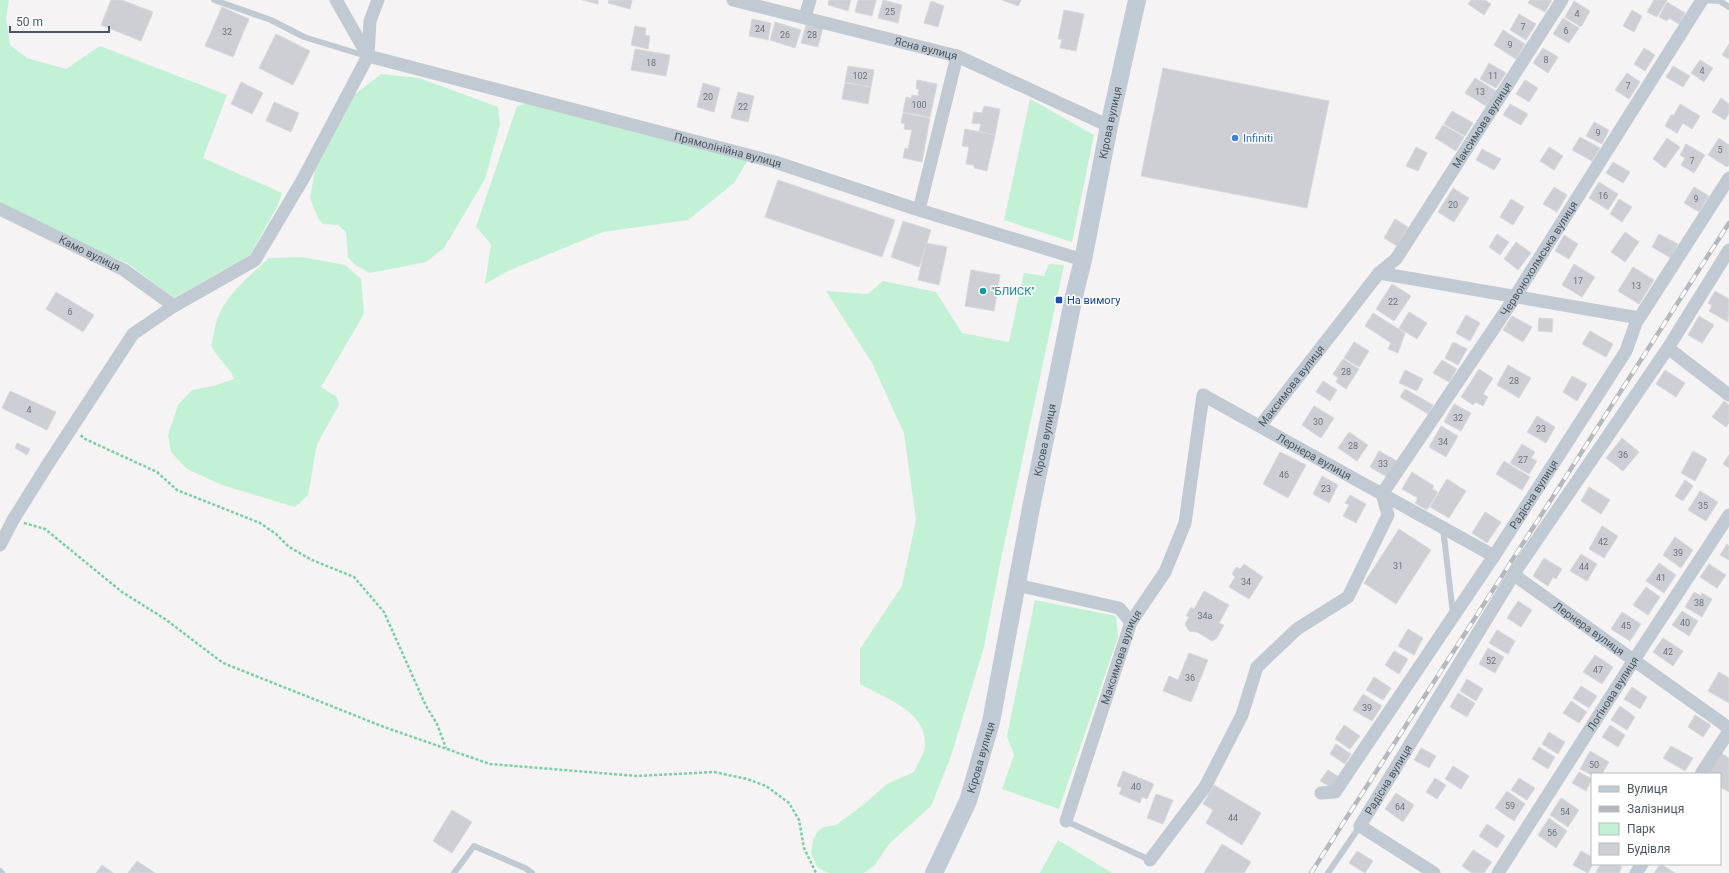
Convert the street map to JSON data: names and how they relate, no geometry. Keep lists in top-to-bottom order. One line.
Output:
{"streets":{"main road":["Кірова вулиця"],"street":["Ясна вулиця","Максимова вулиця","Прямолінійна вулиця","Камо вулиця","Червонохолмська вулиця","Лернера вулиця","Радісна вулиця","Логінова вулиця"]},"crossings":[["Ясна вулиця","Кірова вулиця"],["Кірова вулиця","Прямолінійна вулиця"],["Максимова вулиця","Лернера вулиця"],["Червонохолмська вулиця","Лернера вулиця"],["Лернера вулиця","Радісна вулиця"],["Лернера вулиця","Логінова вулиця"]],"places":{"other":["Infiniti","\"БЛИСК\""],"transit":["На вимогу"]},"house_numbers":["25","4","7","24","6","32","26","28","9","8","18","4","102","11","7","13","20","100","22","9","5","7","16","9","20","17","13","22","6","28","28","4","32","30","23","34","28","36","27","33","46","23","35","42","39","31","44","41","34","38","34а","40","45","42","52","47","36","39","50","40","59","64","54","44","56"],"legend":["Вулиця","Залізниця","Парк","Будівля"],"scale_bar":"50 m"}
